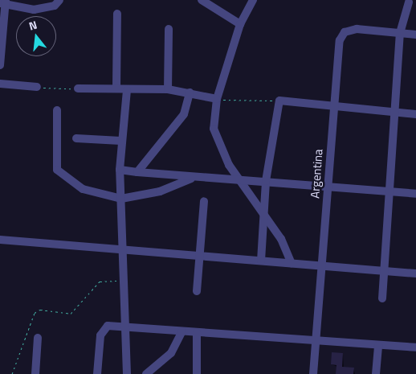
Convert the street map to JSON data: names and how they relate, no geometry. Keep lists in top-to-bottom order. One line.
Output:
{"streets":{"street":["Argentina"]},"north":"top"}
